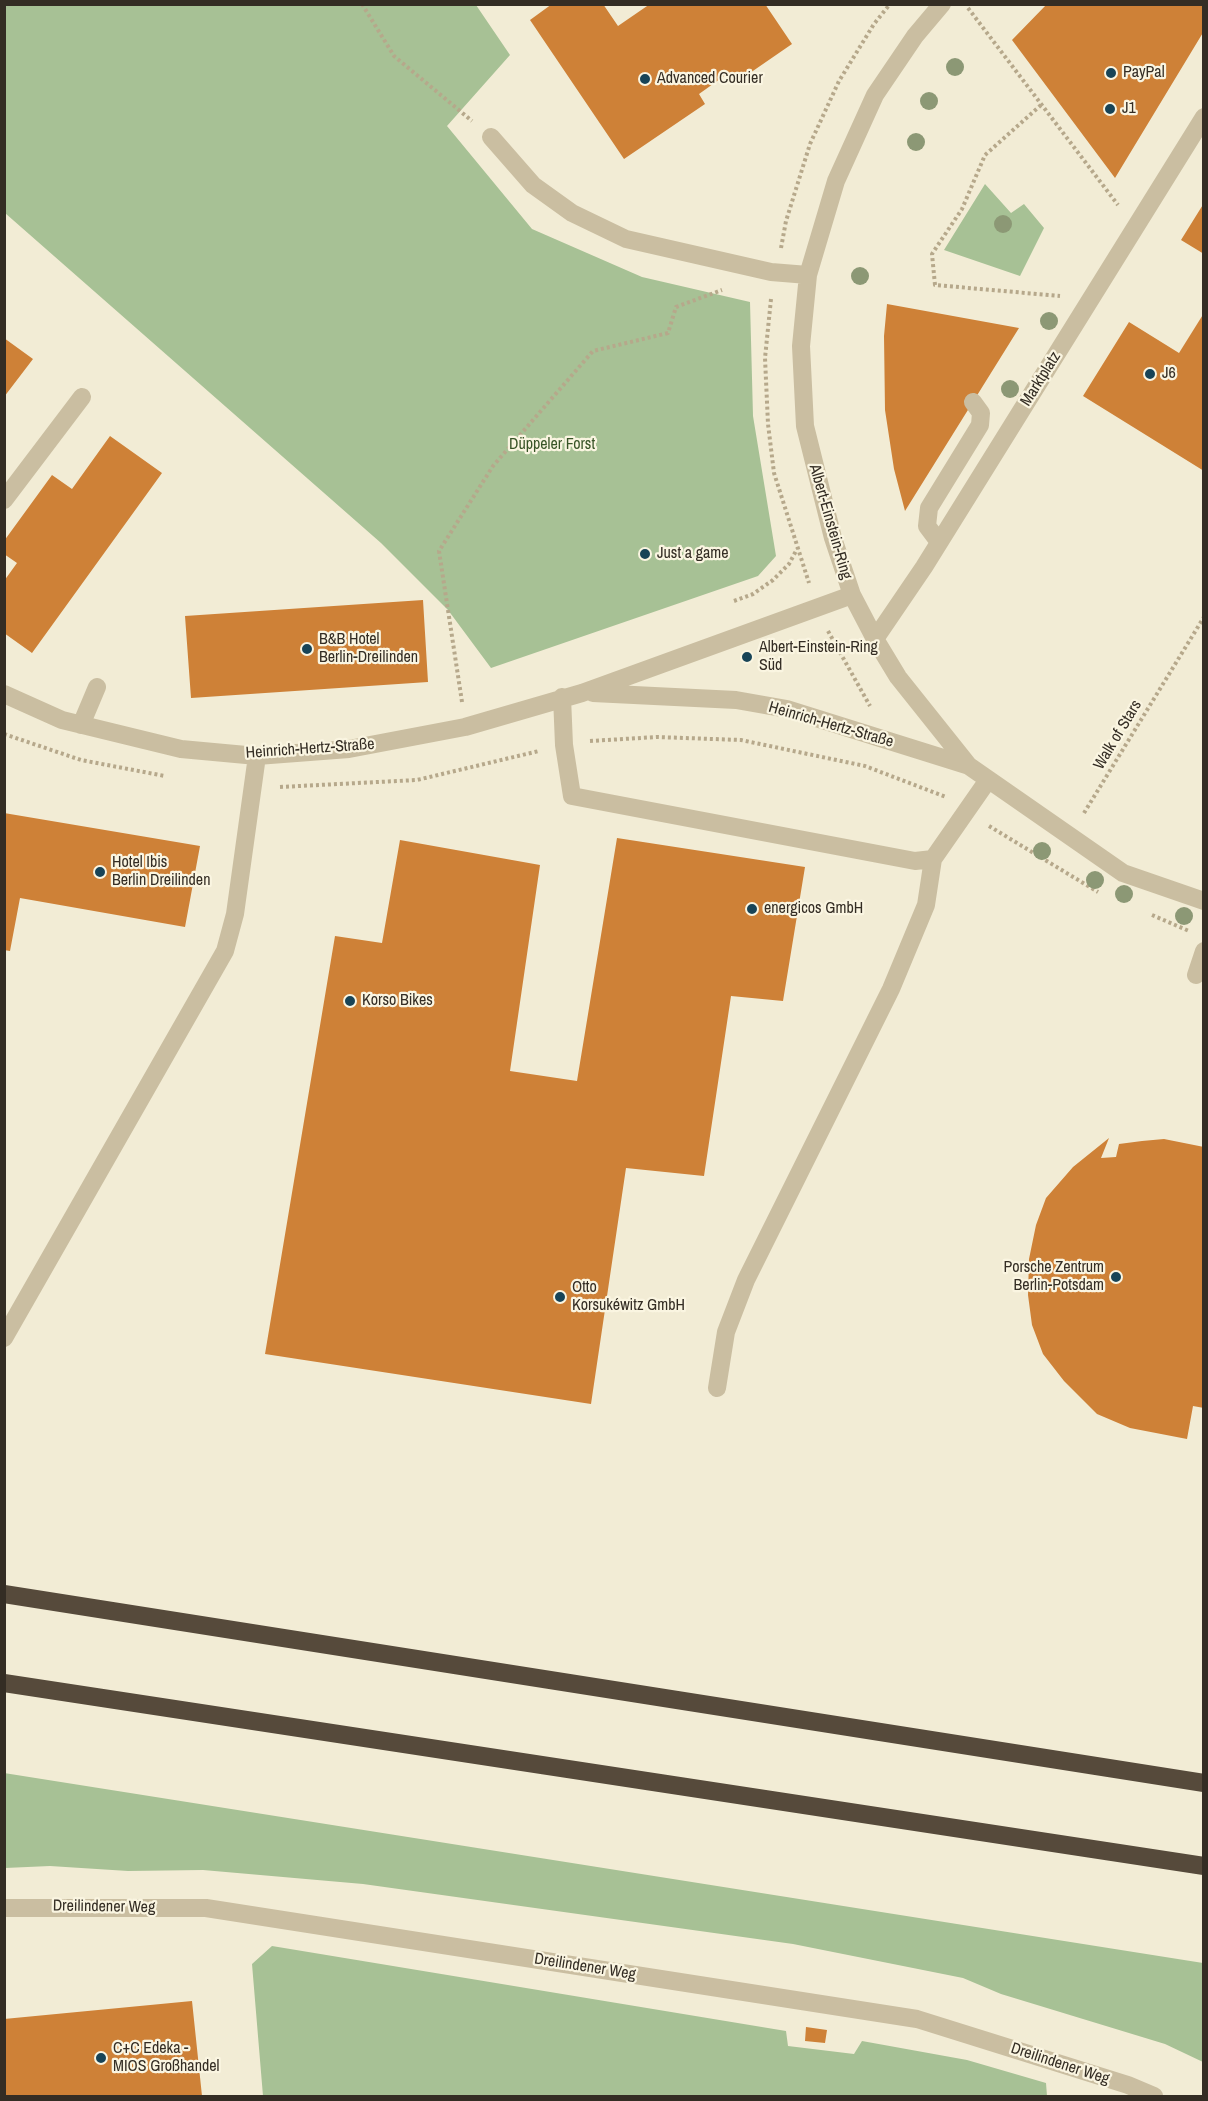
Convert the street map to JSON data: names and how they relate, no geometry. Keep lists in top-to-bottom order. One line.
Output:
{"streets":{"street":["Marktplatz","Albert-Einstein-Ring","Heinrich-Hertz-Straße","Dreilindener Weg"],"path":["Walk of Stars"]},"crossings":[["Marktplatz","Albert-Einstein-Ring"],["Albert-Einstein-Ring","Heinrich-Hertz-Straße"],["Albert-Einstein-Ring","Walk of Stars"]],"parks":["Düppeler Forst"],"places":["PayPal","Advanced Courier","J1","J6","Just a game","B&B Hotel Berlin-Dreilinden","Albert-Einstein-Ring Süd","Hotel Ibis Berlin Dreilinden","energicos GmbH","Korso Bikes","Porsche Zentrum Berlin-Potsdam","Otto Korsukéwitz GmbH","C+C Edeka - MIOS Großhandel"]}
